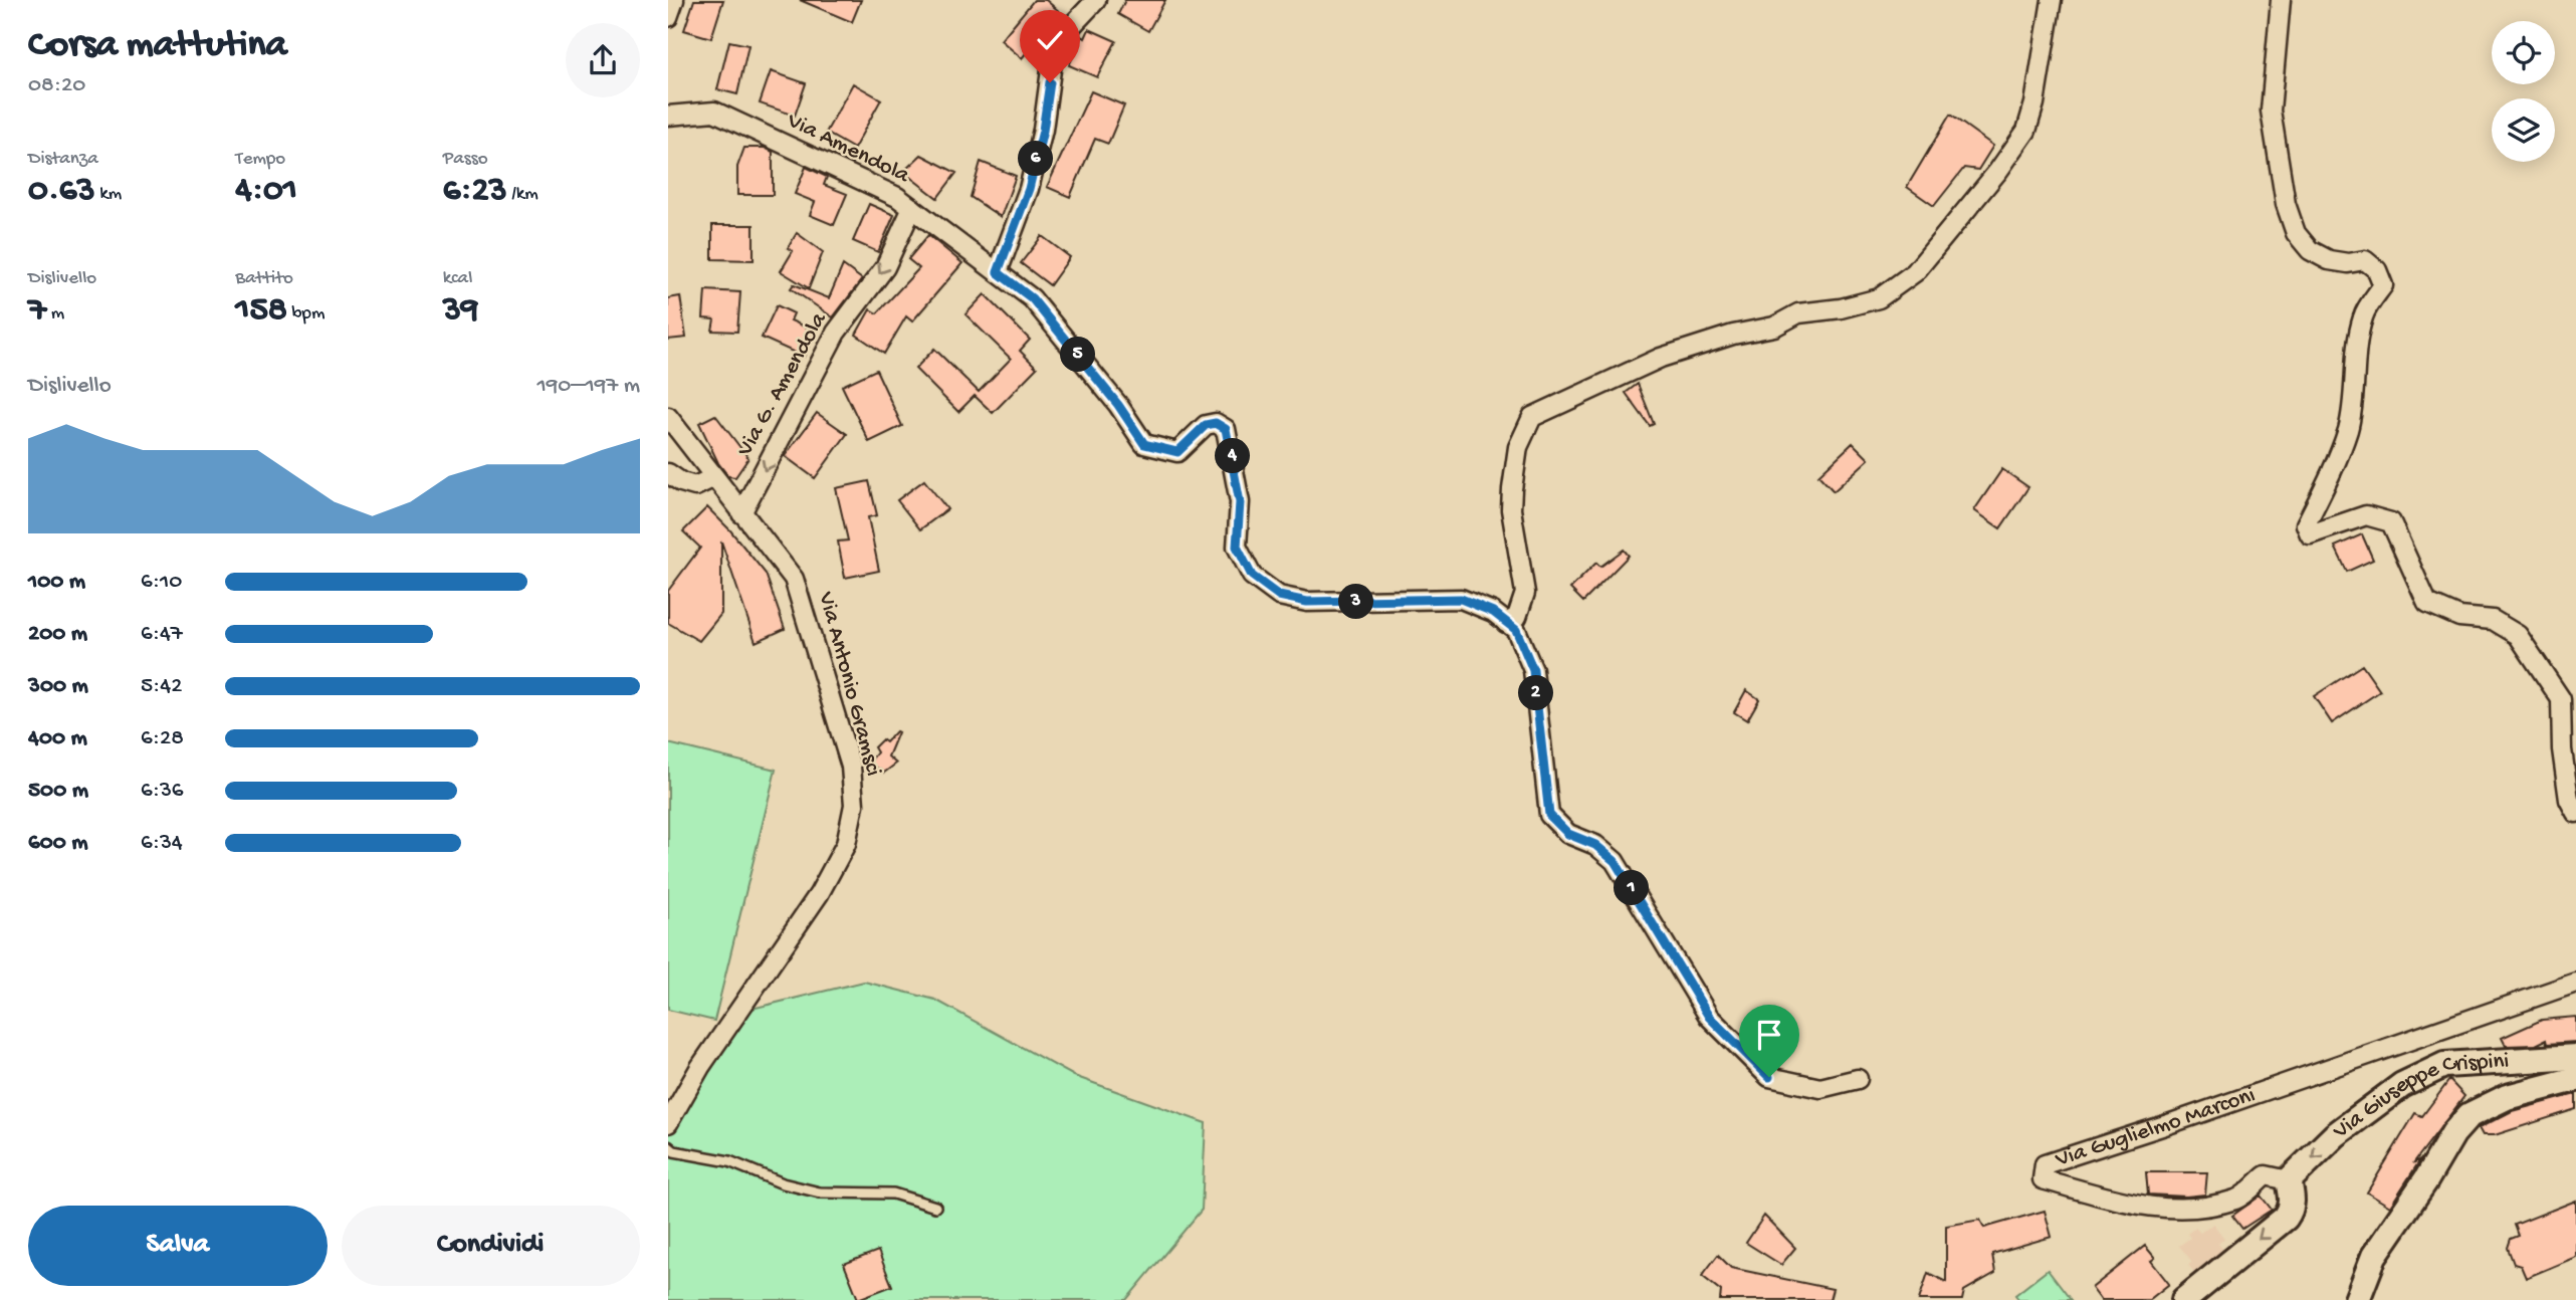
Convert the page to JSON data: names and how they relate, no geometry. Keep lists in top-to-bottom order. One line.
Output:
{"streets":{"street":["Via Amendola","Via G. Amendola","Via Antonio Gramsci","Via Giuseppe Crispini","Via Guglielmo Marconi"]},"crossings":[["Via Amendola","Via G. Amendola"],["Via G. Amendola","Via Antonio Gramsci"],["Via Giuseppe Crispini","Via Guglielmo Marconi"]],"one_way":["Via G. Amendola","Via Giuseppe Crispini"],"page":{"heading":["Corsa mattutina","08:20"],"stats":[["Distanza","0.63 km"],["Tempo","4:01"],["Passo","6:23 /km"],["Dislivello","7 m"],["Battito","158 bpm"],["kcal","39"]],"pins":["6","5","4","3","2","1"],"chart":["Dislivello","190–197 m"],"list":[{"name":"100 m","note":"6:10"},{"name":"200 m","note":"6:47"},{"name":"300 m","note":"5:42"},{"name":"400 m","note":"6:28"},{"name":"500 m","note":"6:36"},{"name":"600 m","note":"6:34"}],"buttons":["Salva","Condividi"]}}
